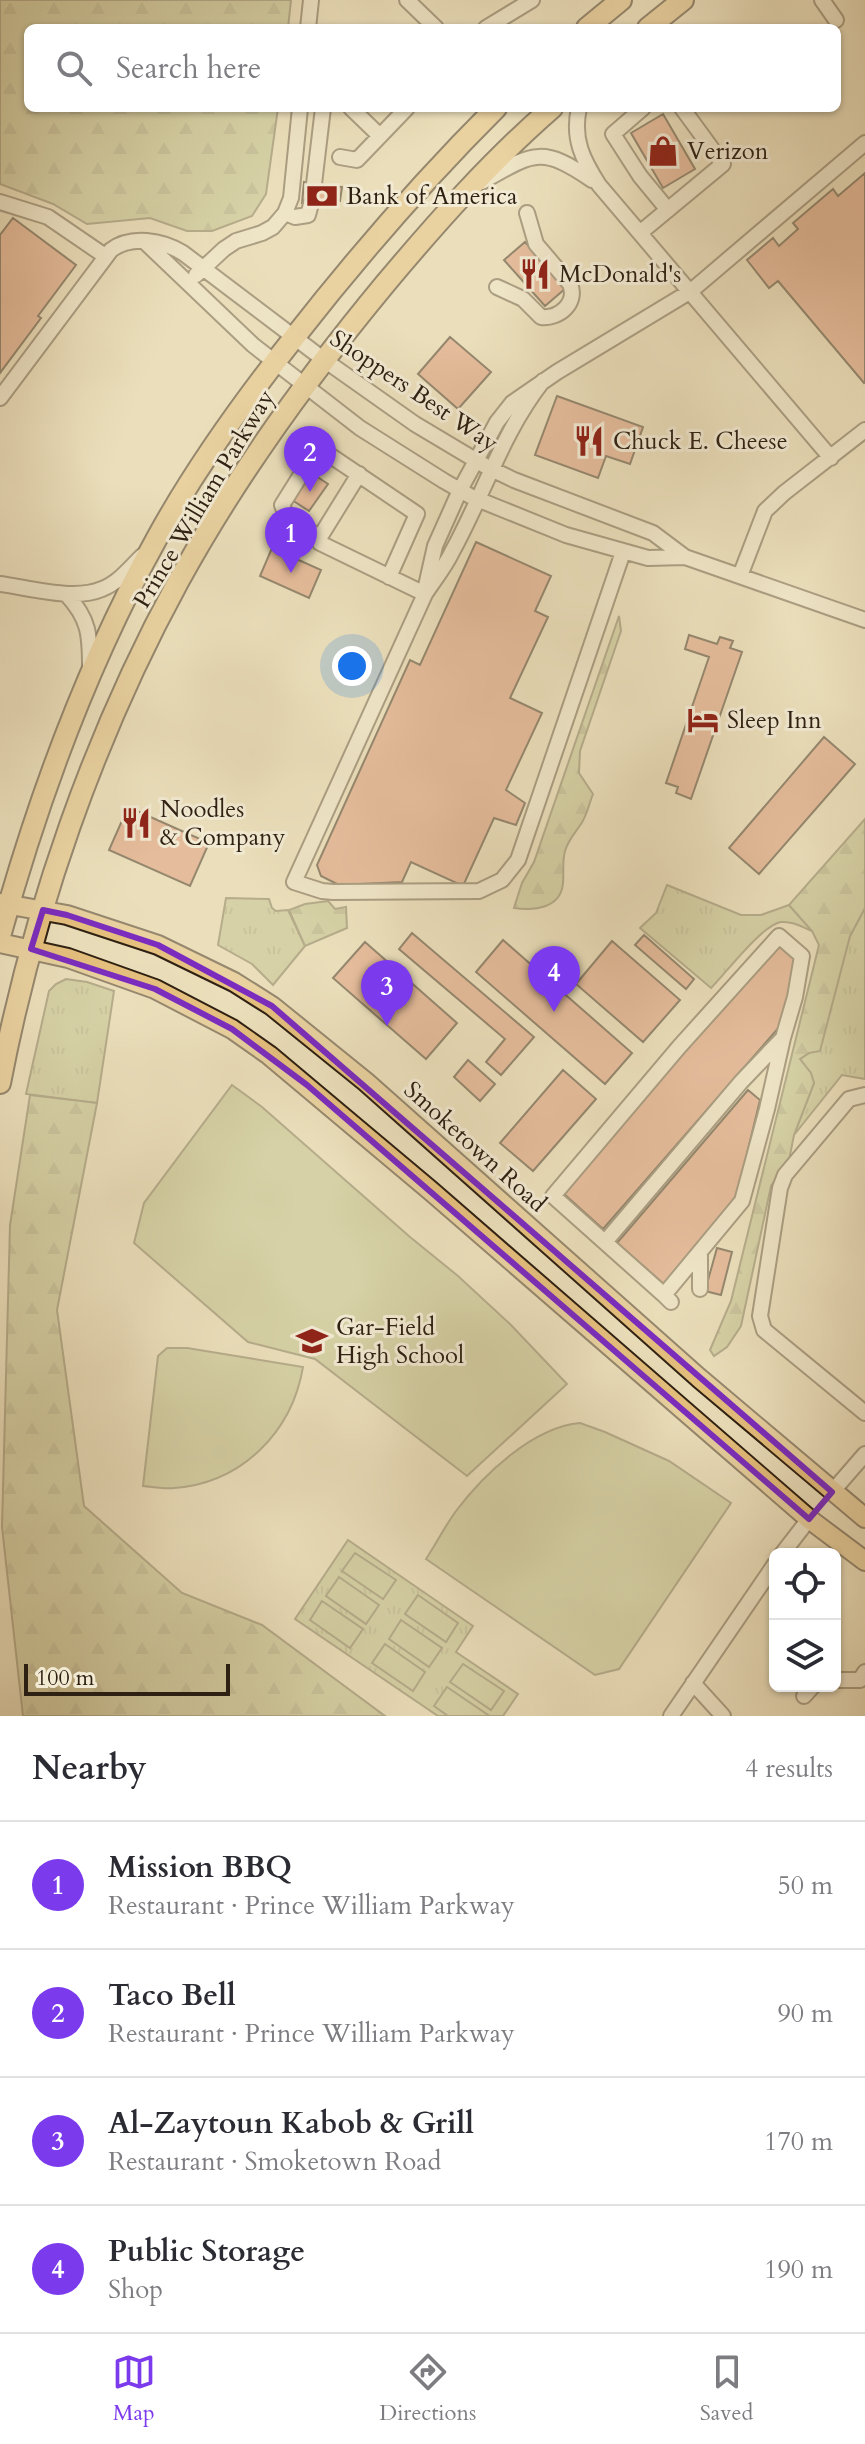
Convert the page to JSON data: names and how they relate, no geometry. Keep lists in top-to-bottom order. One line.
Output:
{"streets":{"highway":["Prince William Parkway"],"main road":["Smoketown Road"],"street":["Shoppers Best Way"]},"crossings":[["Shoppers Best Way","Prince William Parkway"],["Prince William Parkway","Smoketown Road"]],"places":{"shop":["Verizon"],"bank":["Bank of America"],"restaurant":["McDonald's","Chuck E. Cheese","Noodles & Company"],"hotel":["Sleep Inn"],"school or university":["Gar-Field High School"]},"scale_bar":"100 m","page":{"search":"Search here","pins":["2","1","4","3"],"scale":"100 m","heading":["Nearby","4 results"],"list":[{"mark":"1","name":"Mission BBQ","note":"Restaurant · Prince William Parkway","value":"50 m"},{"mark":"2","name":"Taco Bell","note":"Restaurant · Prince William Parkway","value":"90 m"},{"mark":"3","name":"Al-Zaytoun Kabob & Grill","note":"Restaurant · Smoketown Road","value":"170 m"},{"mark":"4","name":"Public Storage","note":"Shop","value":"190 m"}],"nav":["Map","Directions","Saved"]}}
